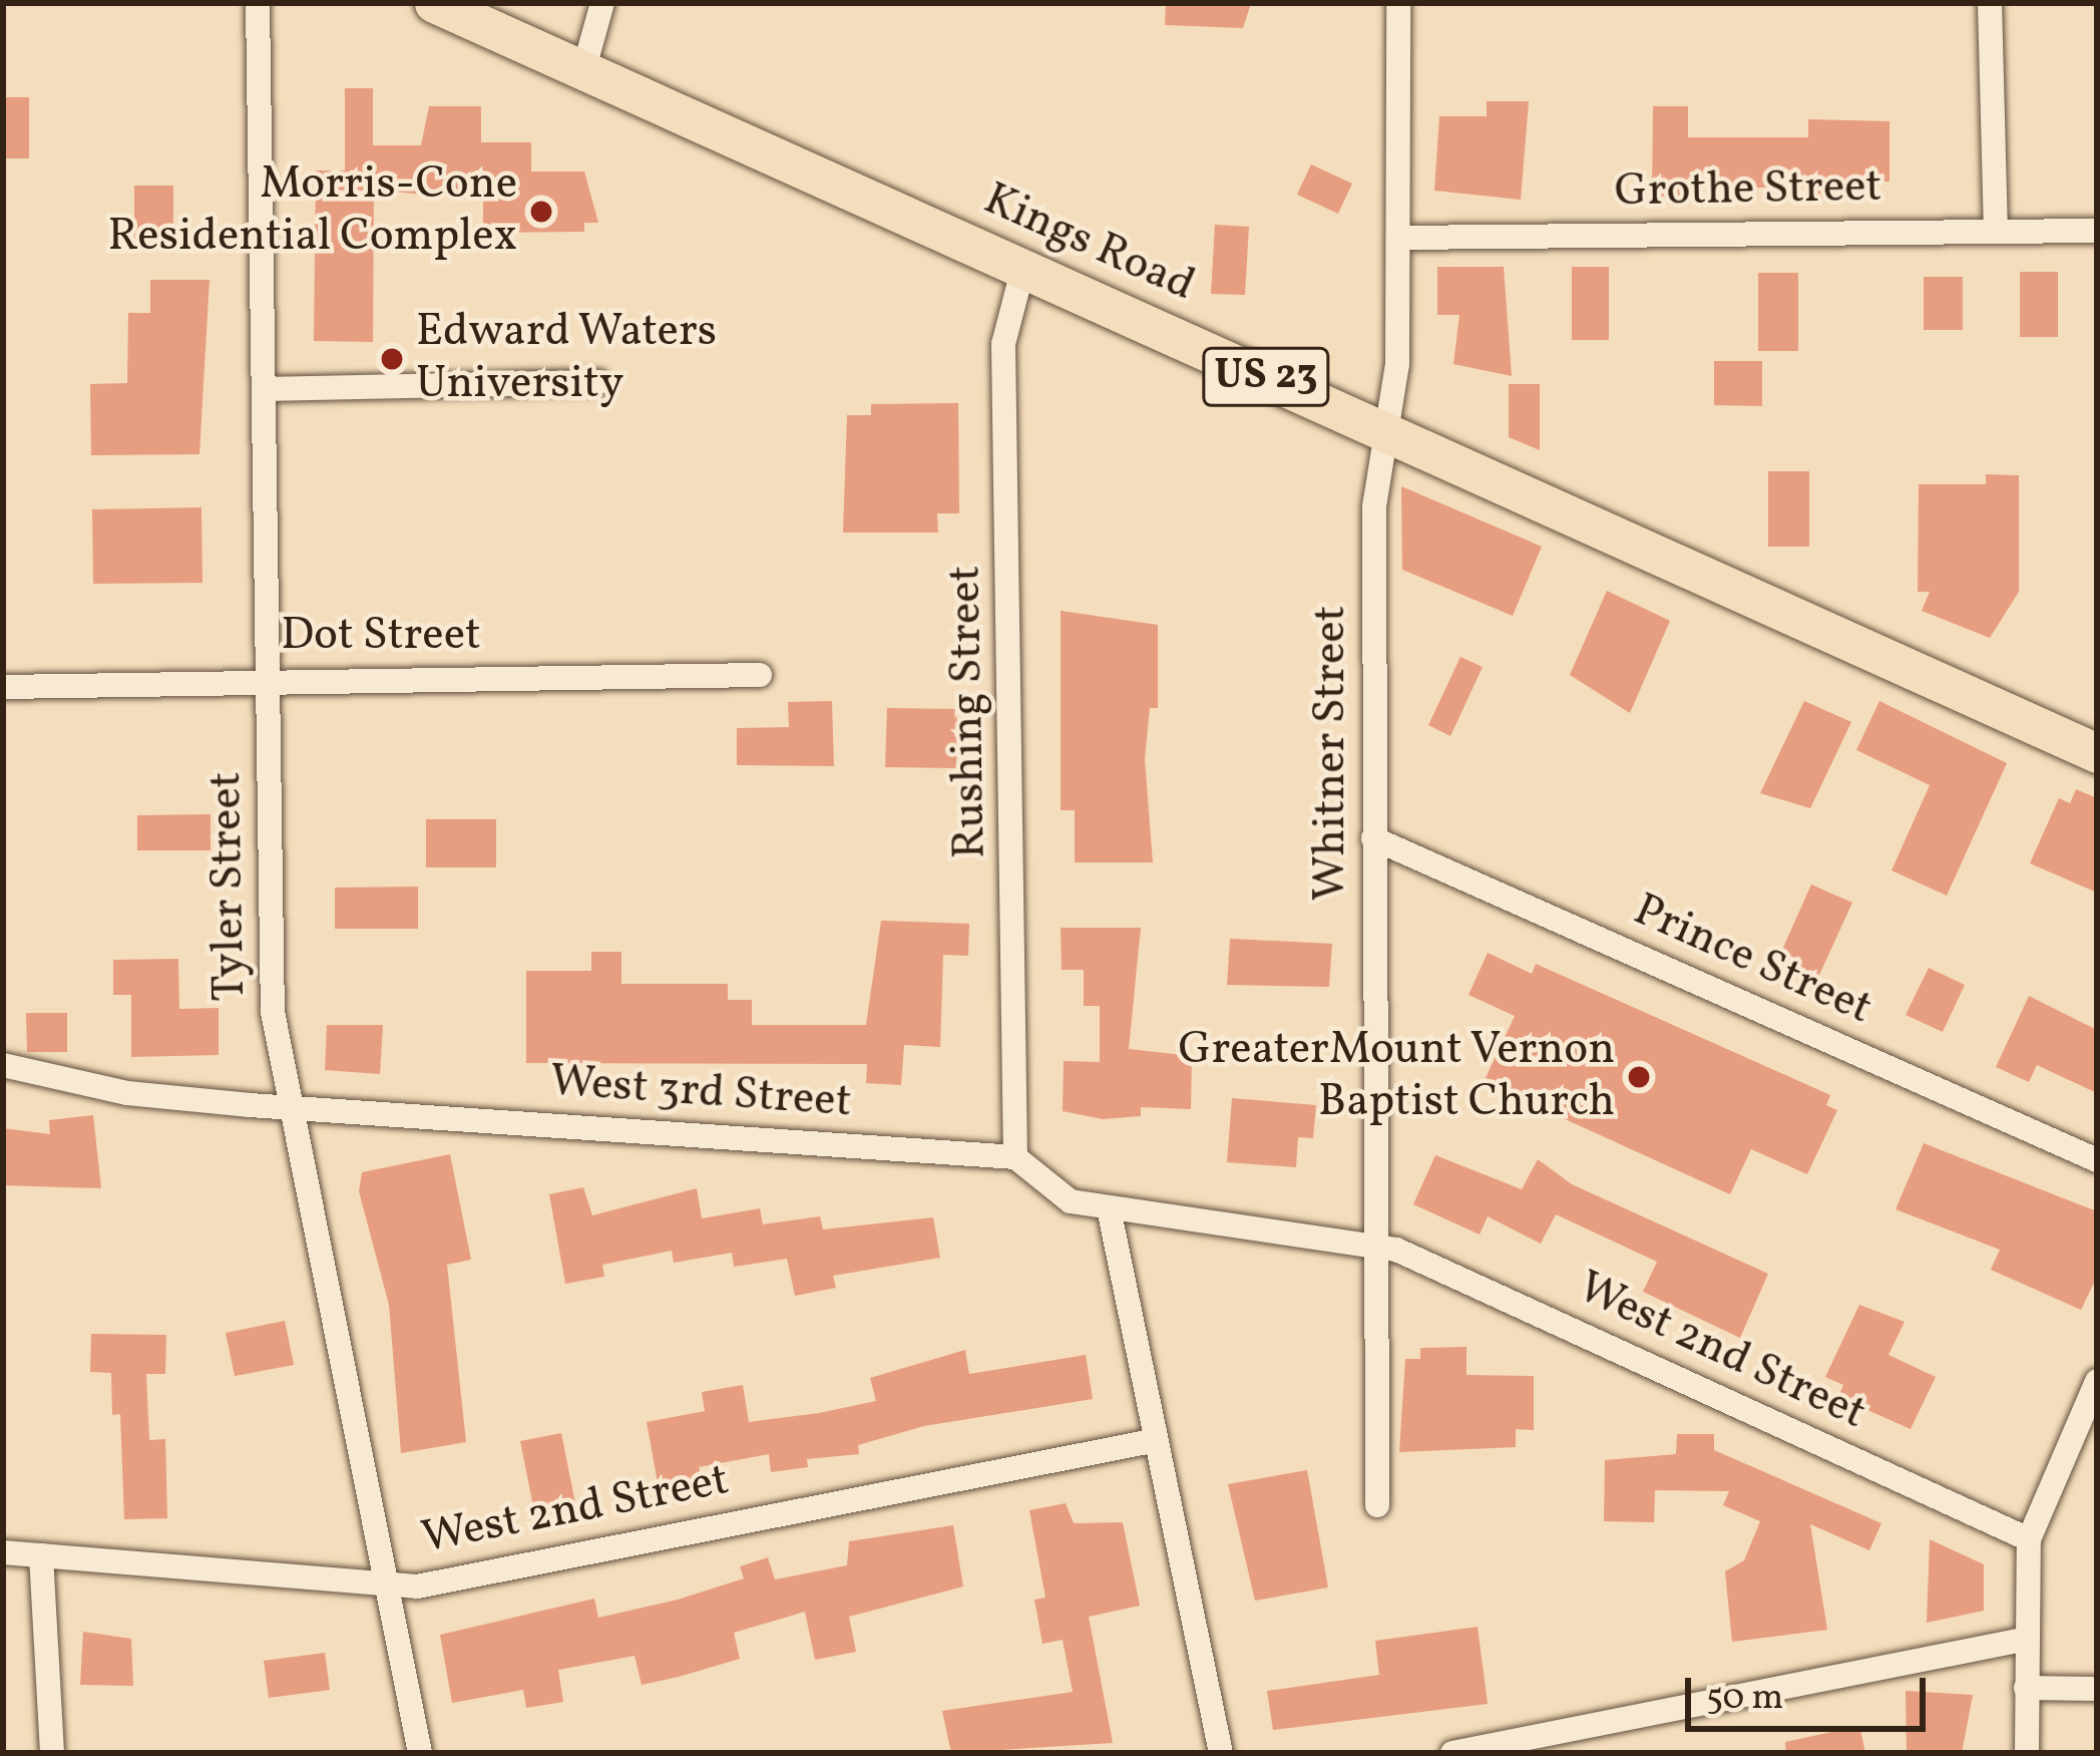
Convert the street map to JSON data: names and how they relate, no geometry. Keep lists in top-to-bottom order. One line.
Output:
{"streets":{"main road":["Kings Road","US 23"],"street":["Grothe Street","Dot Street","Rushing Street","Whitner Street","Tyler Street","Prince Street","West 3rd Street","West 2nd Street"]},"crossings":[["Grothe Street","Whitner Street"],["Kings Road","Rushing Street"],["Kings Road","Whitner Street"],["Dot Street","Tyler Street"],["Rushing Street","West 3rd Street"],["Whitner Street","Prince Street"],["Whitner Street","West 2nd Street"],["Tyler Street","West 3rd Street"],["Tyler Street","West 2nd Street"]],"places":["Morris-Cone Residential Complex","Edward Waters University","GreaterMount Vernon Baptist Church"],"scale_bar":"50 m"}
